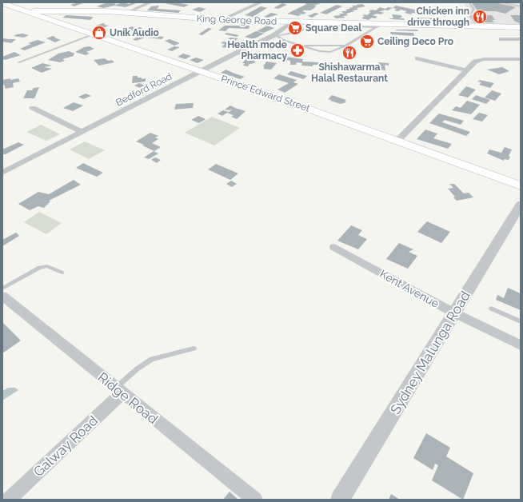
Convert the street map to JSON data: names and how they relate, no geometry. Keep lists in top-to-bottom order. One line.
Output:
{"streets":{"main road":["King George Road","Prince Edward Street"],"street":["Bedford Road","Kent Avenue","Sydney Malunga Road","Ridge Road","Galway Road"]},"crossings":[["King George Road","Bedford Road"],["King George Road","Prince Edward Street"],["Bedford Road","Prince Edward Street"],["Kent Avenue","Sydney Malunga Road"],["Ridge Road","Galway Road"]],"places":{"restaurant":["Chicken inn drive through","Shishawarma Halal Restaurant"],"supermarket":["Square Deal","Ceiling Deco Pro"],"shop":["Unik Audio"],"pharmacy":["Health mode Pharmacy"]}}
